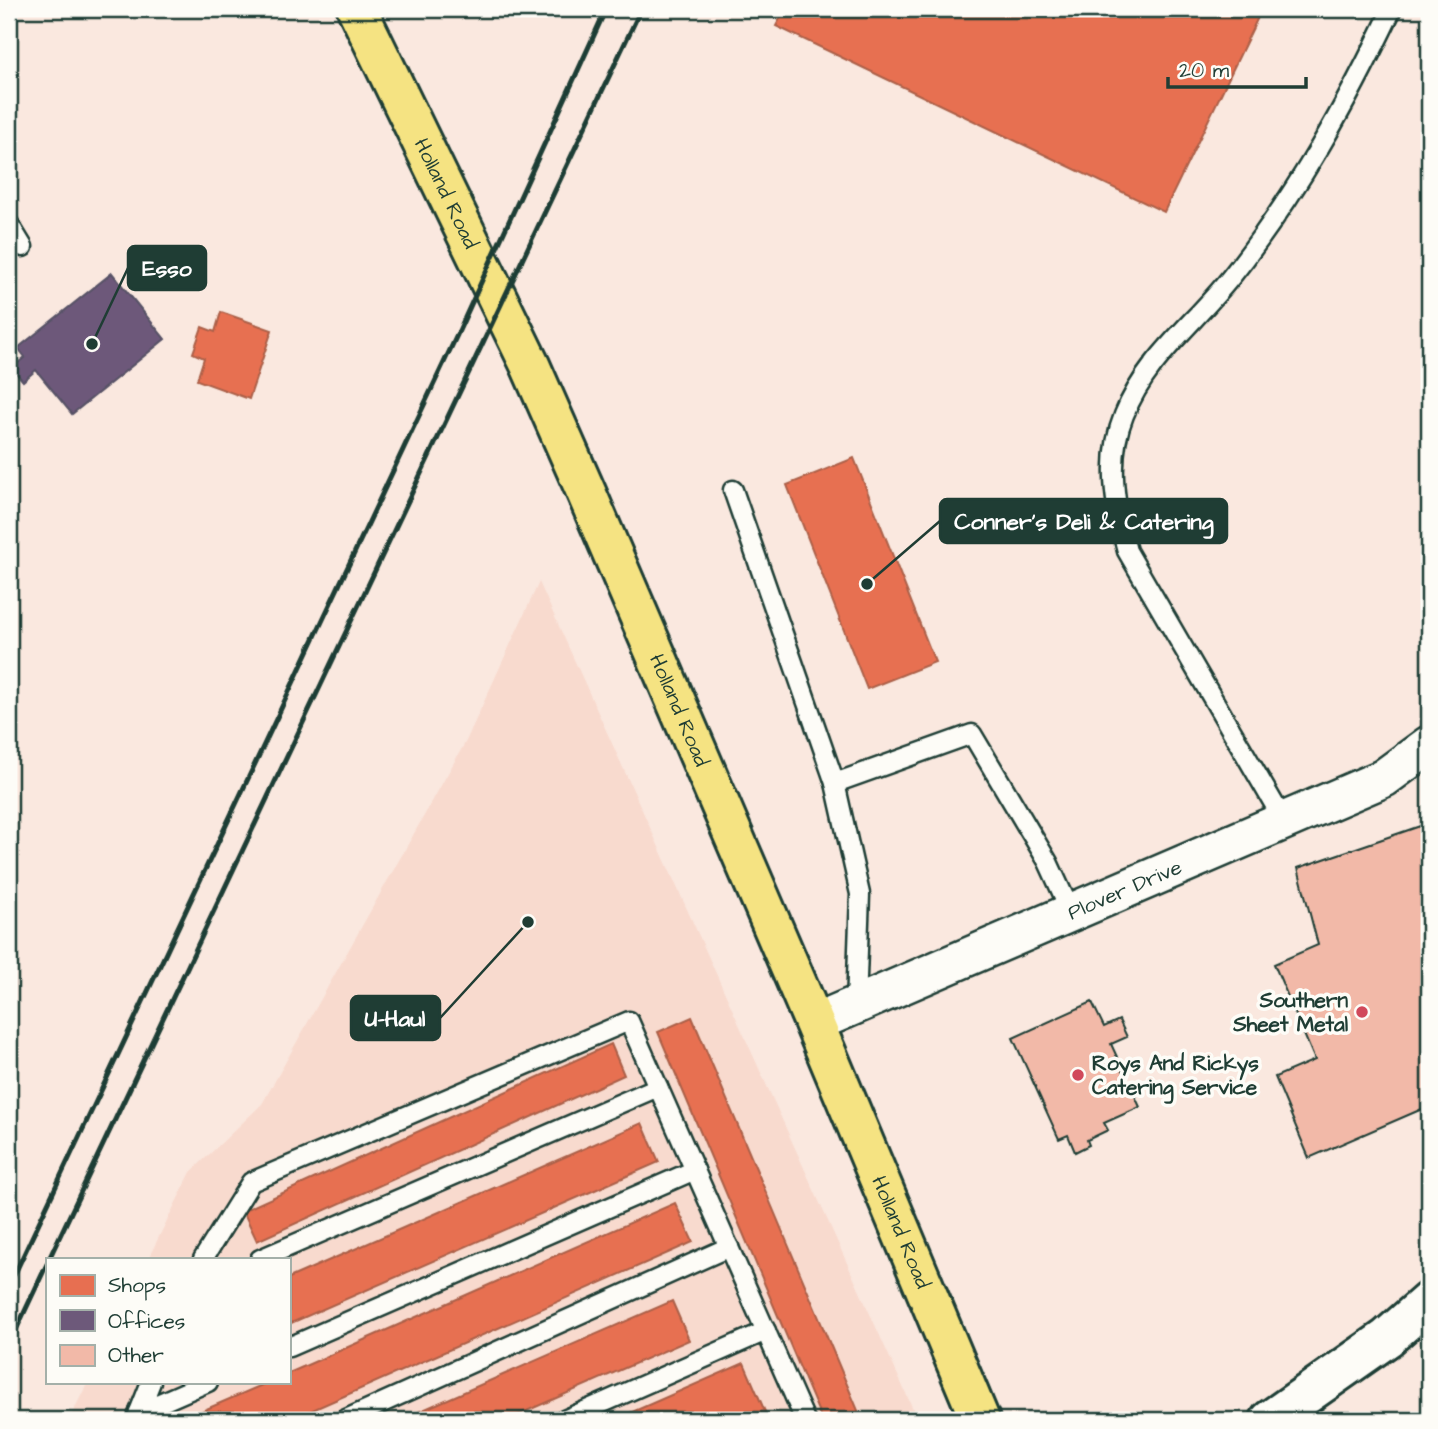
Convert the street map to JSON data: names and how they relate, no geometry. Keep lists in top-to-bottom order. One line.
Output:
{"streets":{"main road":["Holland Road"],"street":["Plover Drive"]},"crossings":[["Holland Road","Plover Drive"]],"places":["Esso","Conner's Deli & Catering","U-Haul","Southern Sheet Metal","Roys And Rickys Catering Service"],"legend":["Shops","Offices","Other"],"scale_bar":"20 m"}
